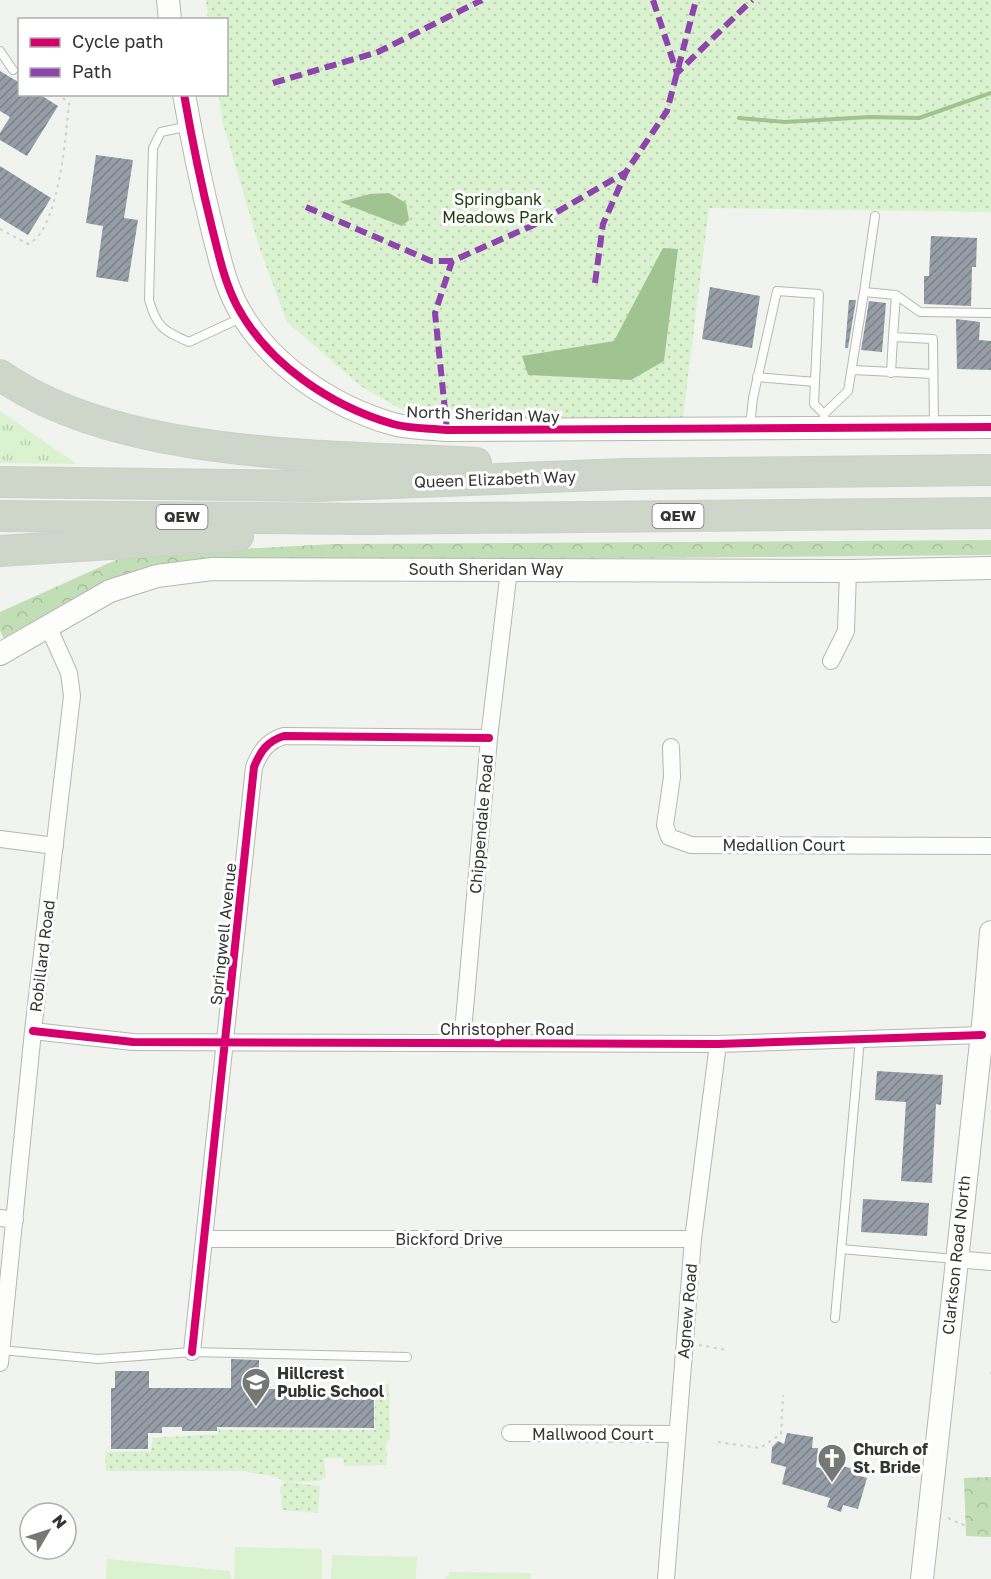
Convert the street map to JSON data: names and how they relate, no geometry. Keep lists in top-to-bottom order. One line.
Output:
{"streets":{"highway":["Queen Elizabeth Way","QEW"],"street":["North Sheridan Way","South Sheridan Way","Chippendale Road","Medallion Court","Springwell Avenue","Robillard Road","Christopher Road","Bickford Drive","Clarkson Road North","Agnew Road","Mallwood Court"]},"crossings":[["South Sheridan Way","Chippendale Road"],["South Sheridan Way","Robillard Road"],["Chippendale Road","Springwell Avenue"],["Chippendale Road","Christopher Road"],["Springwell Avenue","Christopher Road"],["Springwell Avenue","Bickford Drive"],["Robillard Road","Christopher Road"],["Christopher Road","Clarkson Road North"],["Christopher Road","Agnew Road"],["Bickford Drive","Agnew Road"],["Agnew Road","Mallwood Court"]],"parks":["Springbank Meadows Park"],"places":{"school or university":["Hillcrest Public School"],"church":["Church of St. Bride"]},"legend":["Cycle path","Path"],"north":"top right"}
